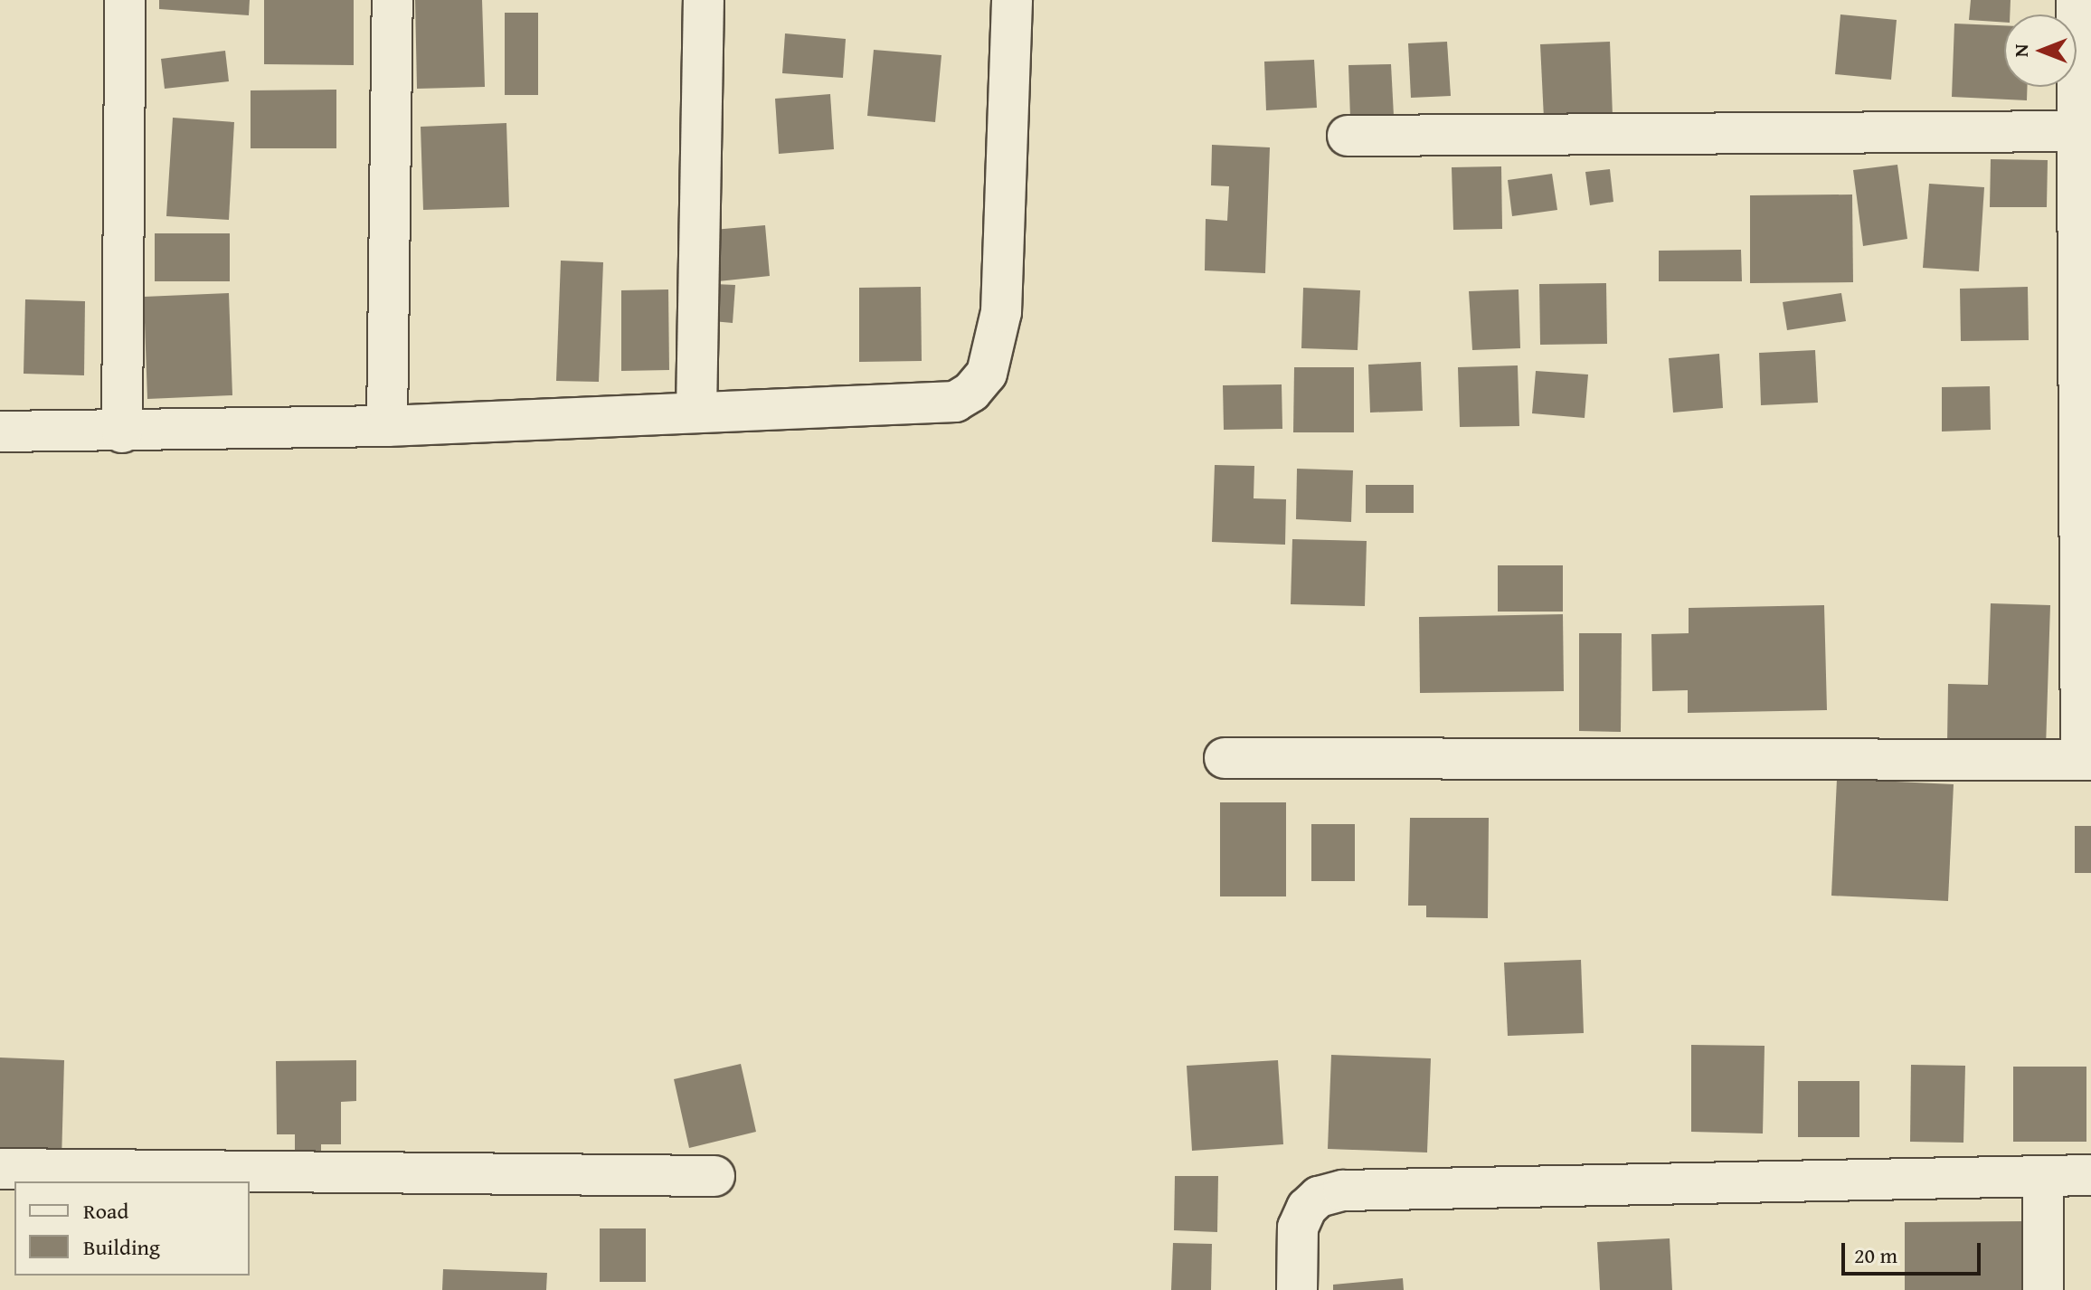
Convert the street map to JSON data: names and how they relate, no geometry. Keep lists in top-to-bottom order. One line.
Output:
{"legend":["Road","Building"],"scale_bar":"20 m","north":"left"}
